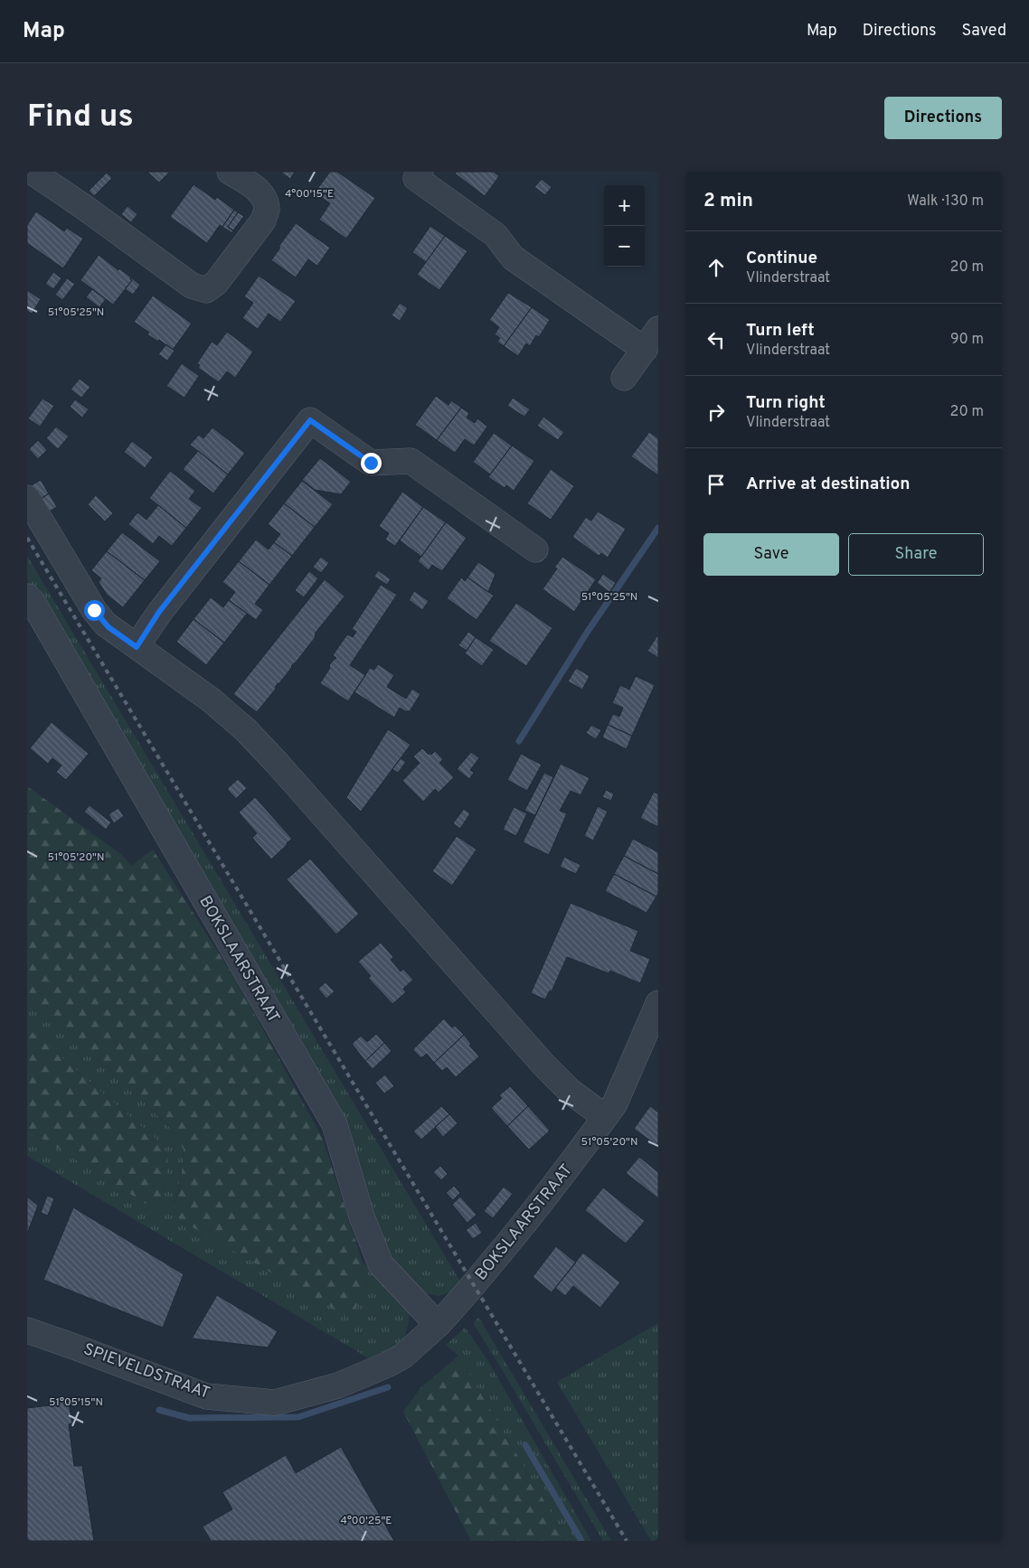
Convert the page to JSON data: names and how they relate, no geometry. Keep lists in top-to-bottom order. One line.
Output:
{"streets":{"street":["BOKSLAARSTRAAT","SPIEVELDSTRAAT"]},"crossings":[["BOKSLAARSTRAAT","SPIEVELDSTRAAT"]],"page":{"header":"Map","nav":["Map","Directions","Saved"],"buttons":["Directions",["Save","Share"]],"title":"Find us","heading":["2 min","Walk · 130 m"],"map_buttons":["+","−"],"list":[["Continue","Vlinderstraat","20 m"],["Turn left","Vlinderstraat","90 m"],["Turn right","Vlinderstraat","20 m"],"Arrive at destination"]},"coordinates":["4°00'15\"E","51°05'25\"N","51°05'20\"N","51°05'15\"N","4°00'25\"E"]}
